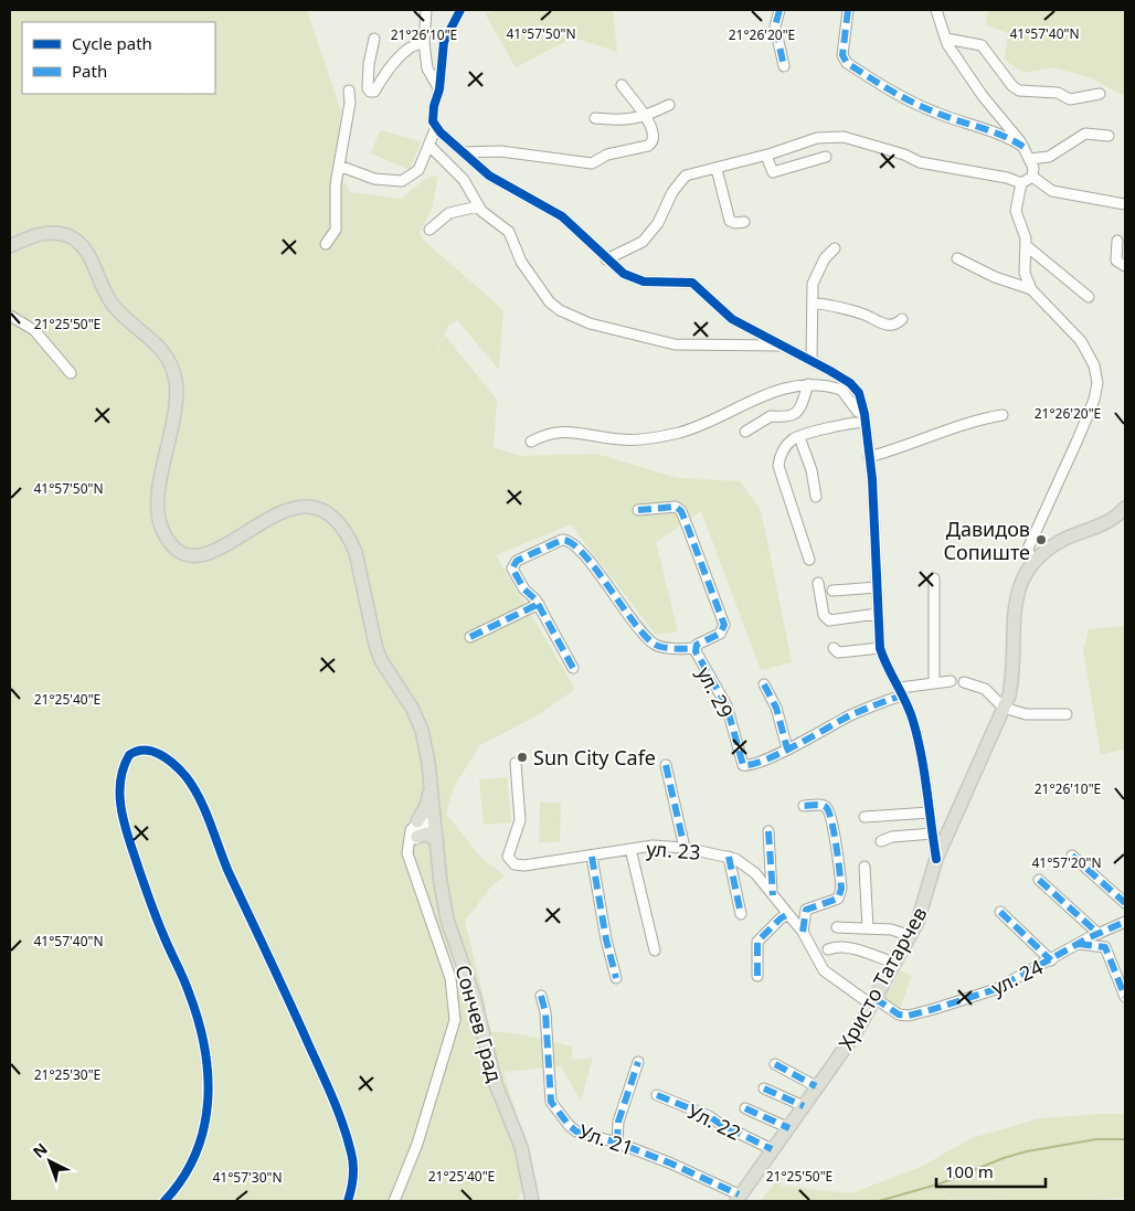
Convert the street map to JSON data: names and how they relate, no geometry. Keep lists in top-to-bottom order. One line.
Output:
{"streets":{"main road":["Христо Татарчев","Сончев Град"],"street":["ул. 29","ул. 23","ул. 24","Ул. 22","Ул. 21"]},"crossings":[["ул. 23","ул. 24"],["ул. 23","Христо Татарчев"],["ул. 24","Христо Татарчев"],["Христо Татарчев","Ул. 22"],["Христо Татарчев","Ул. 21"]],"places":["Давидов Сопиште","Sun City Cafe"],"legend":["Cycle path","Path"],"scale_bar":"100 m","north":"top left","coordinates":["41°57'50\"N","41°57'40\"N","21°26'10\"E","21°26'20\"E","21°25'50\"E","21°25'40\"E","41°57'20\"N","21°25'30\"E","41°57'30\"N"]}
